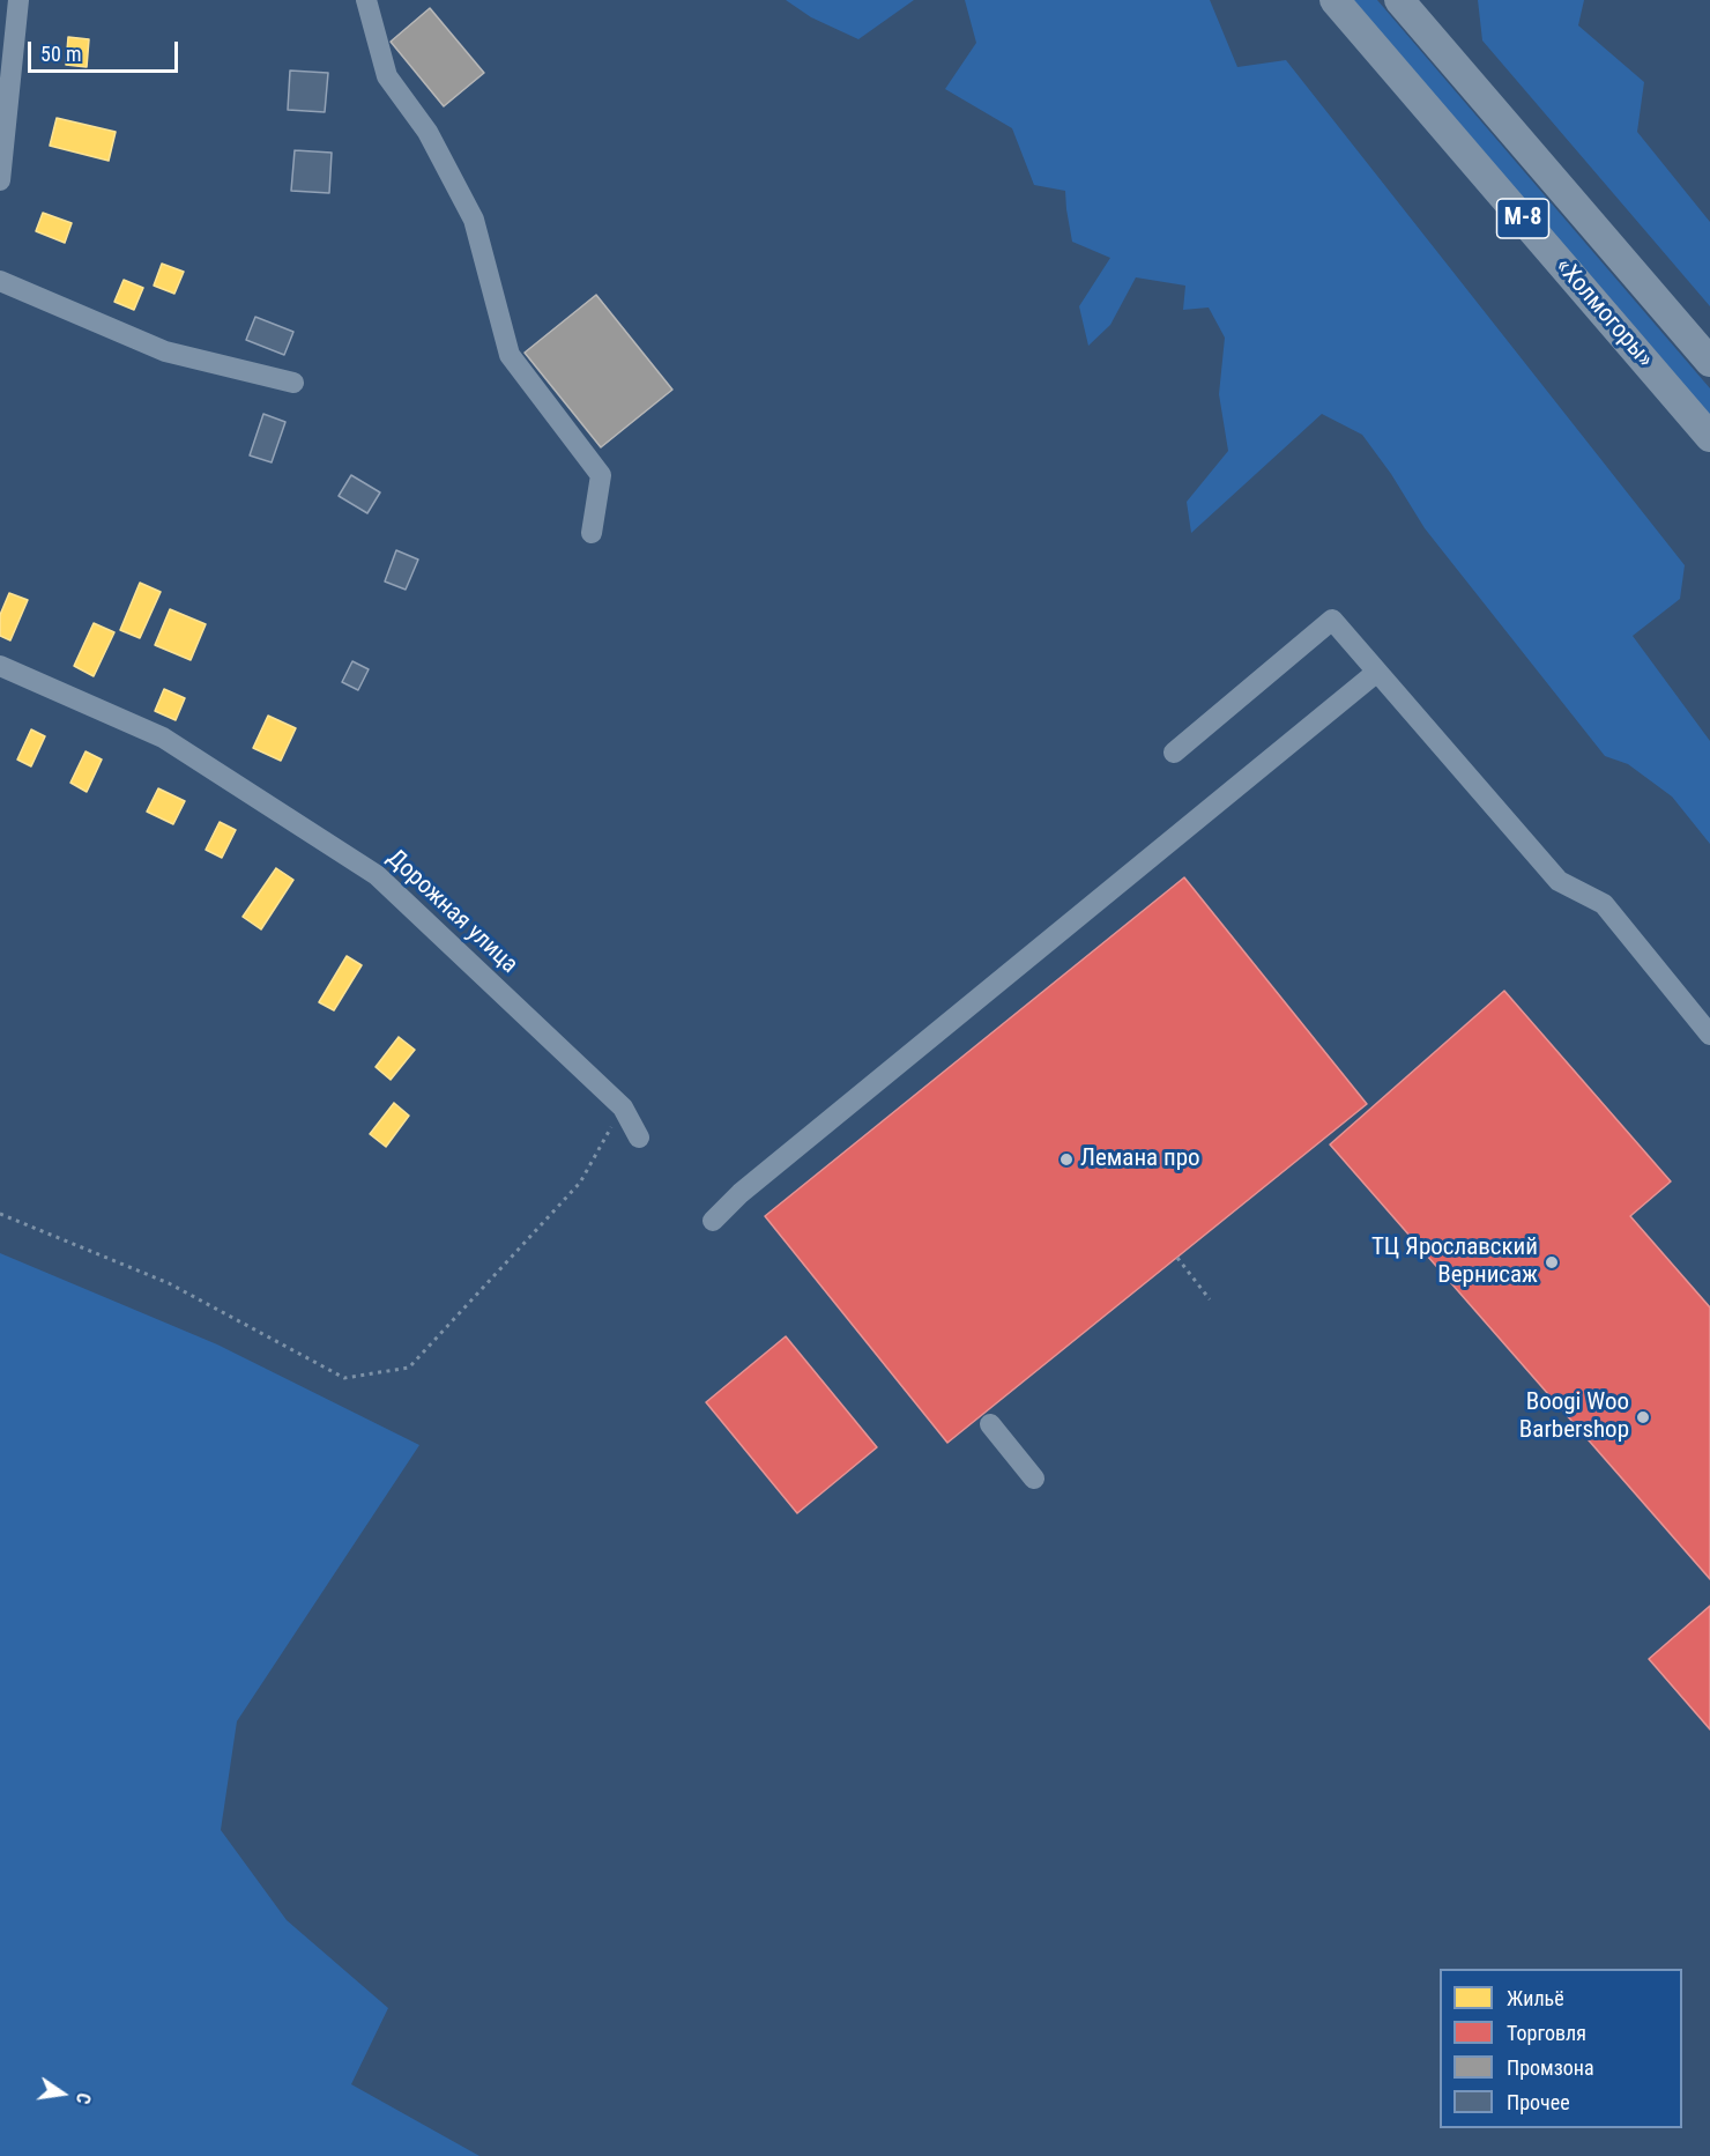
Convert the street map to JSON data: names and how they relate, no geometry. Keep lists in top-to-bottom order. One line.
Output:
{"streets":{"highway":["М-8","«Холмогоры»"],"street":["Дорожная улица"]},"places":["Лемана про","ТЦ Ярославский Вернисаж","Boogi Woo Barbershop"],"legend":["Жильё","Торговля","Промзона","Прочее"],"scale_bar":"50 m","north":"right"}
